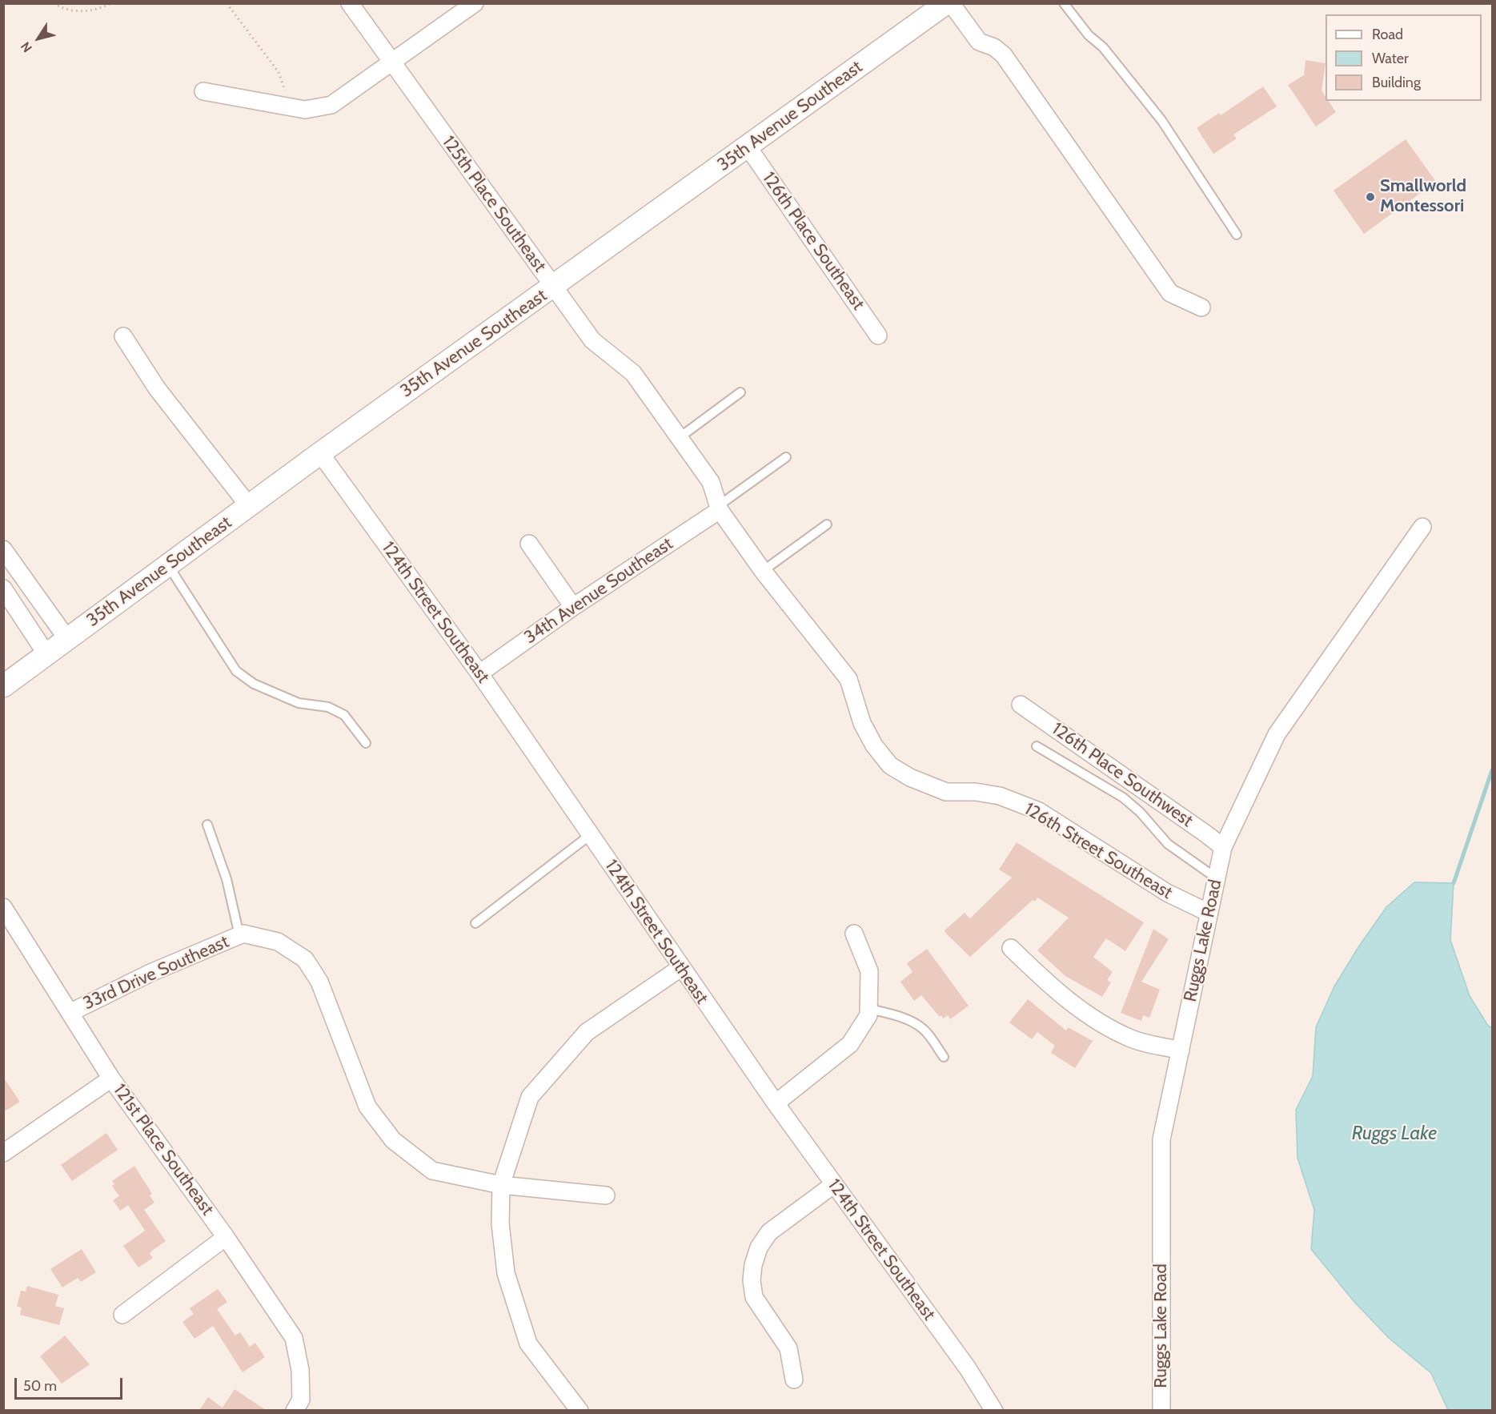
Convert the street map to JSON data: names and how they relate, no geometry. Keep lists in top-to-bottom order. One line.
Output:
{"streets":{"street":["35th Avenue Southeast","125th Place Southeast","126th Place Southeast","34th Avenue Southeast","124th Street Southeast","126th Place Southwest","126th Street Southeast","Ruggs Lake Road","33rd Drive Southeast","121st Place Southeast"]},"crossings":[["35th Avenue Southeast","125th Place Southeast"],["35th Avenue Southeast","126th Place Southeast"],["35th Avenue Southeast","124th Street Southeast"],["125th Place Southeast","34th Avenue Southeast"],["125th Place Southeast","126th Street Southeast"],["34th Avenue Southeast","124th Street Southeast"],["126th Place Southwest","Ruggs Lake Road"],["126th Street Southeast","Ruggs Lake Road"],["33rd Drive Southeast","121st Place Southeast"]],"water":["Ruggs Lake"],"places":["Smallworld Montessori"],"legend":["Road","Water","Building"],"scale_bar":"50 m","north":"bottom left"}
